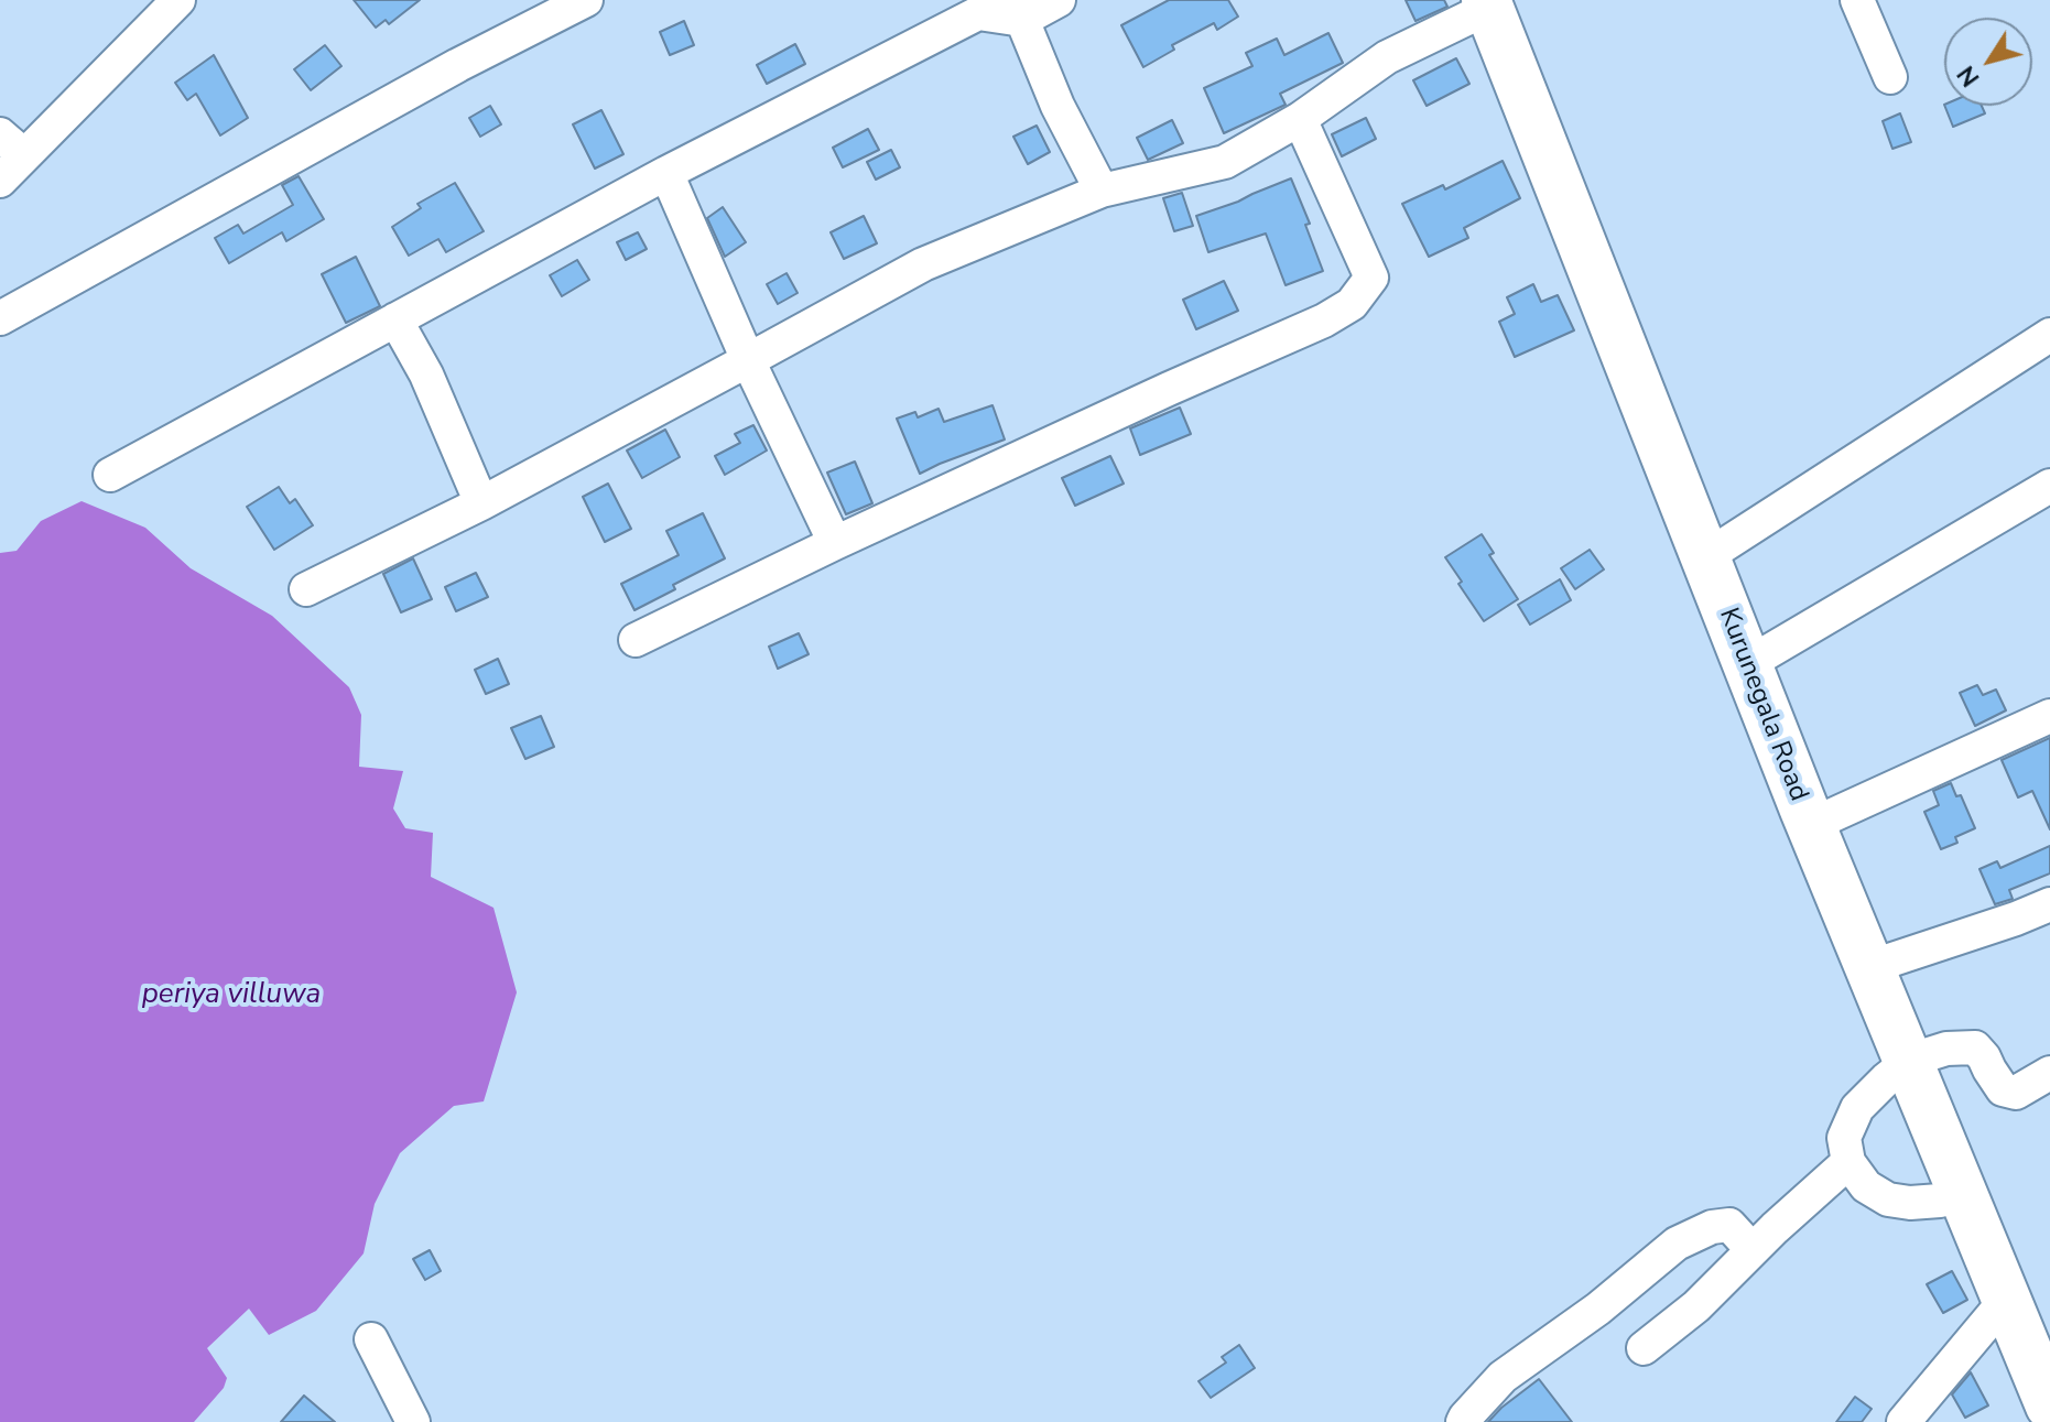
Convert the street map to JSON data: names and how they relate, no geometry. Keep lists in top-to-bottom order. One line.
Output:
{"streets":{"highway":["Kurunegala Road"]},"water":["periya villuwa"],"north":"bottom left"}
